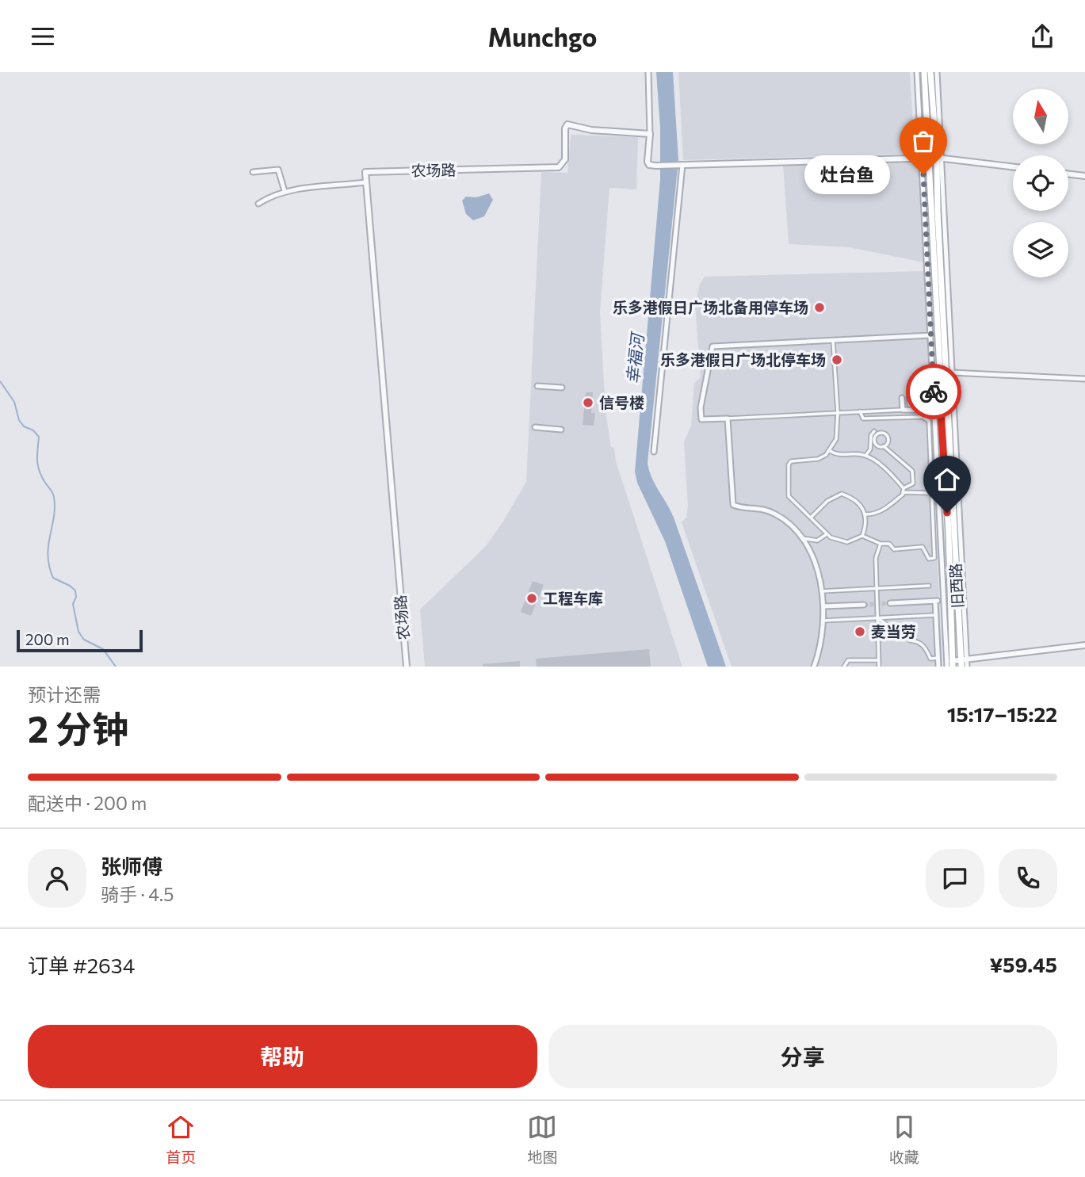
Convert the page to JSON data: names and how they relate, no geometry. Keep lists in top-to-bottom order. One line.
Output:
{"streets":{"main road":["旧西路"],"street":["农场路"]},"water":["幸福河"],"places":["灶台鱼","乐多港假日广场北备用停车场","乐多港假日广场北停车场","信号楼","工程车库","麦当劳"],"scale_bar":"200 m","north":"top","page":{"header":"Munchgo","bubble":"灶台鱼","scale":"200 m","heading":["2 分钟","预计还需","15:17–15:22"],"panel":["张师傅","骑手 · 4.5","订单 #2634","¥59.45"],"bar":"配送中 · 200 m","buttons":["帮助","分享"],"tabs":["首页","地图","收藏"]}}
